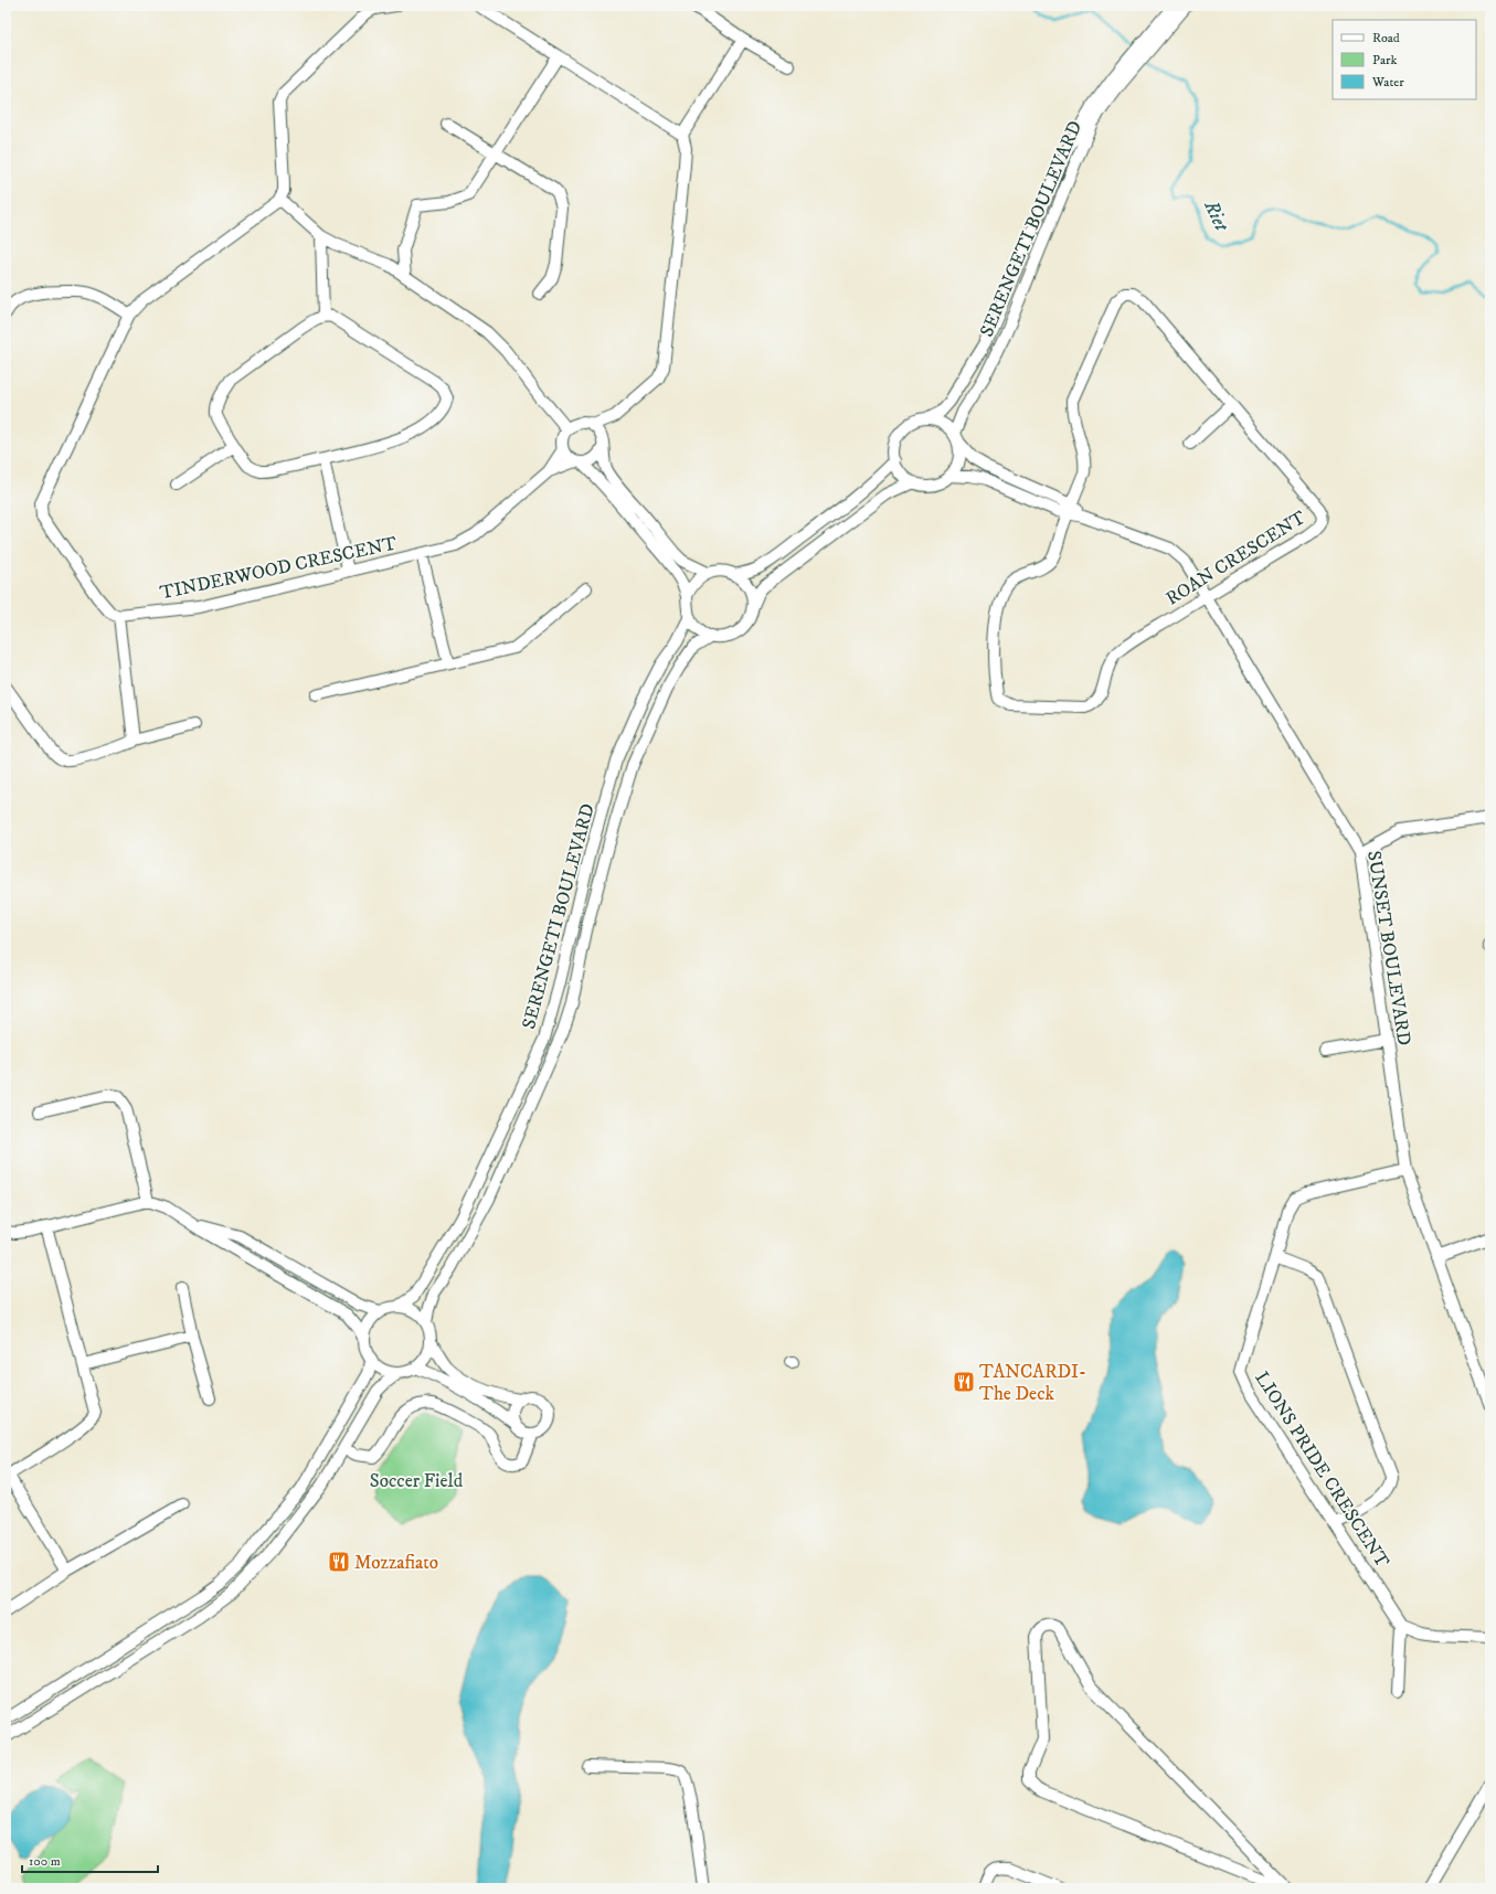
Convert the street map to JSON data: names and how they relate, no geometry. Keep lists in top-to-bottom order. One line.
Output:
{"streets":{"street":["SERENGETI BOULEVARD","ROAN CRESCENT","TINDERWOOD CRESCENT","SUNSET BOULEVARD","LIONS PRIDE CRESCENT"]},"crossings":[["ROAN CRESCENT","SUNSET BOULEVARD"],["SUNSET BOULEVARD","LIONS PRIDE CRESCENT"]],"water":["Riet"],"parks":["Soccer Field"],"places":{"restaurant":["TANCARDI- The Deck","Mozzafiato"]},"legend":["Road","Park","Water"],"scale_bar":"100 m"}
